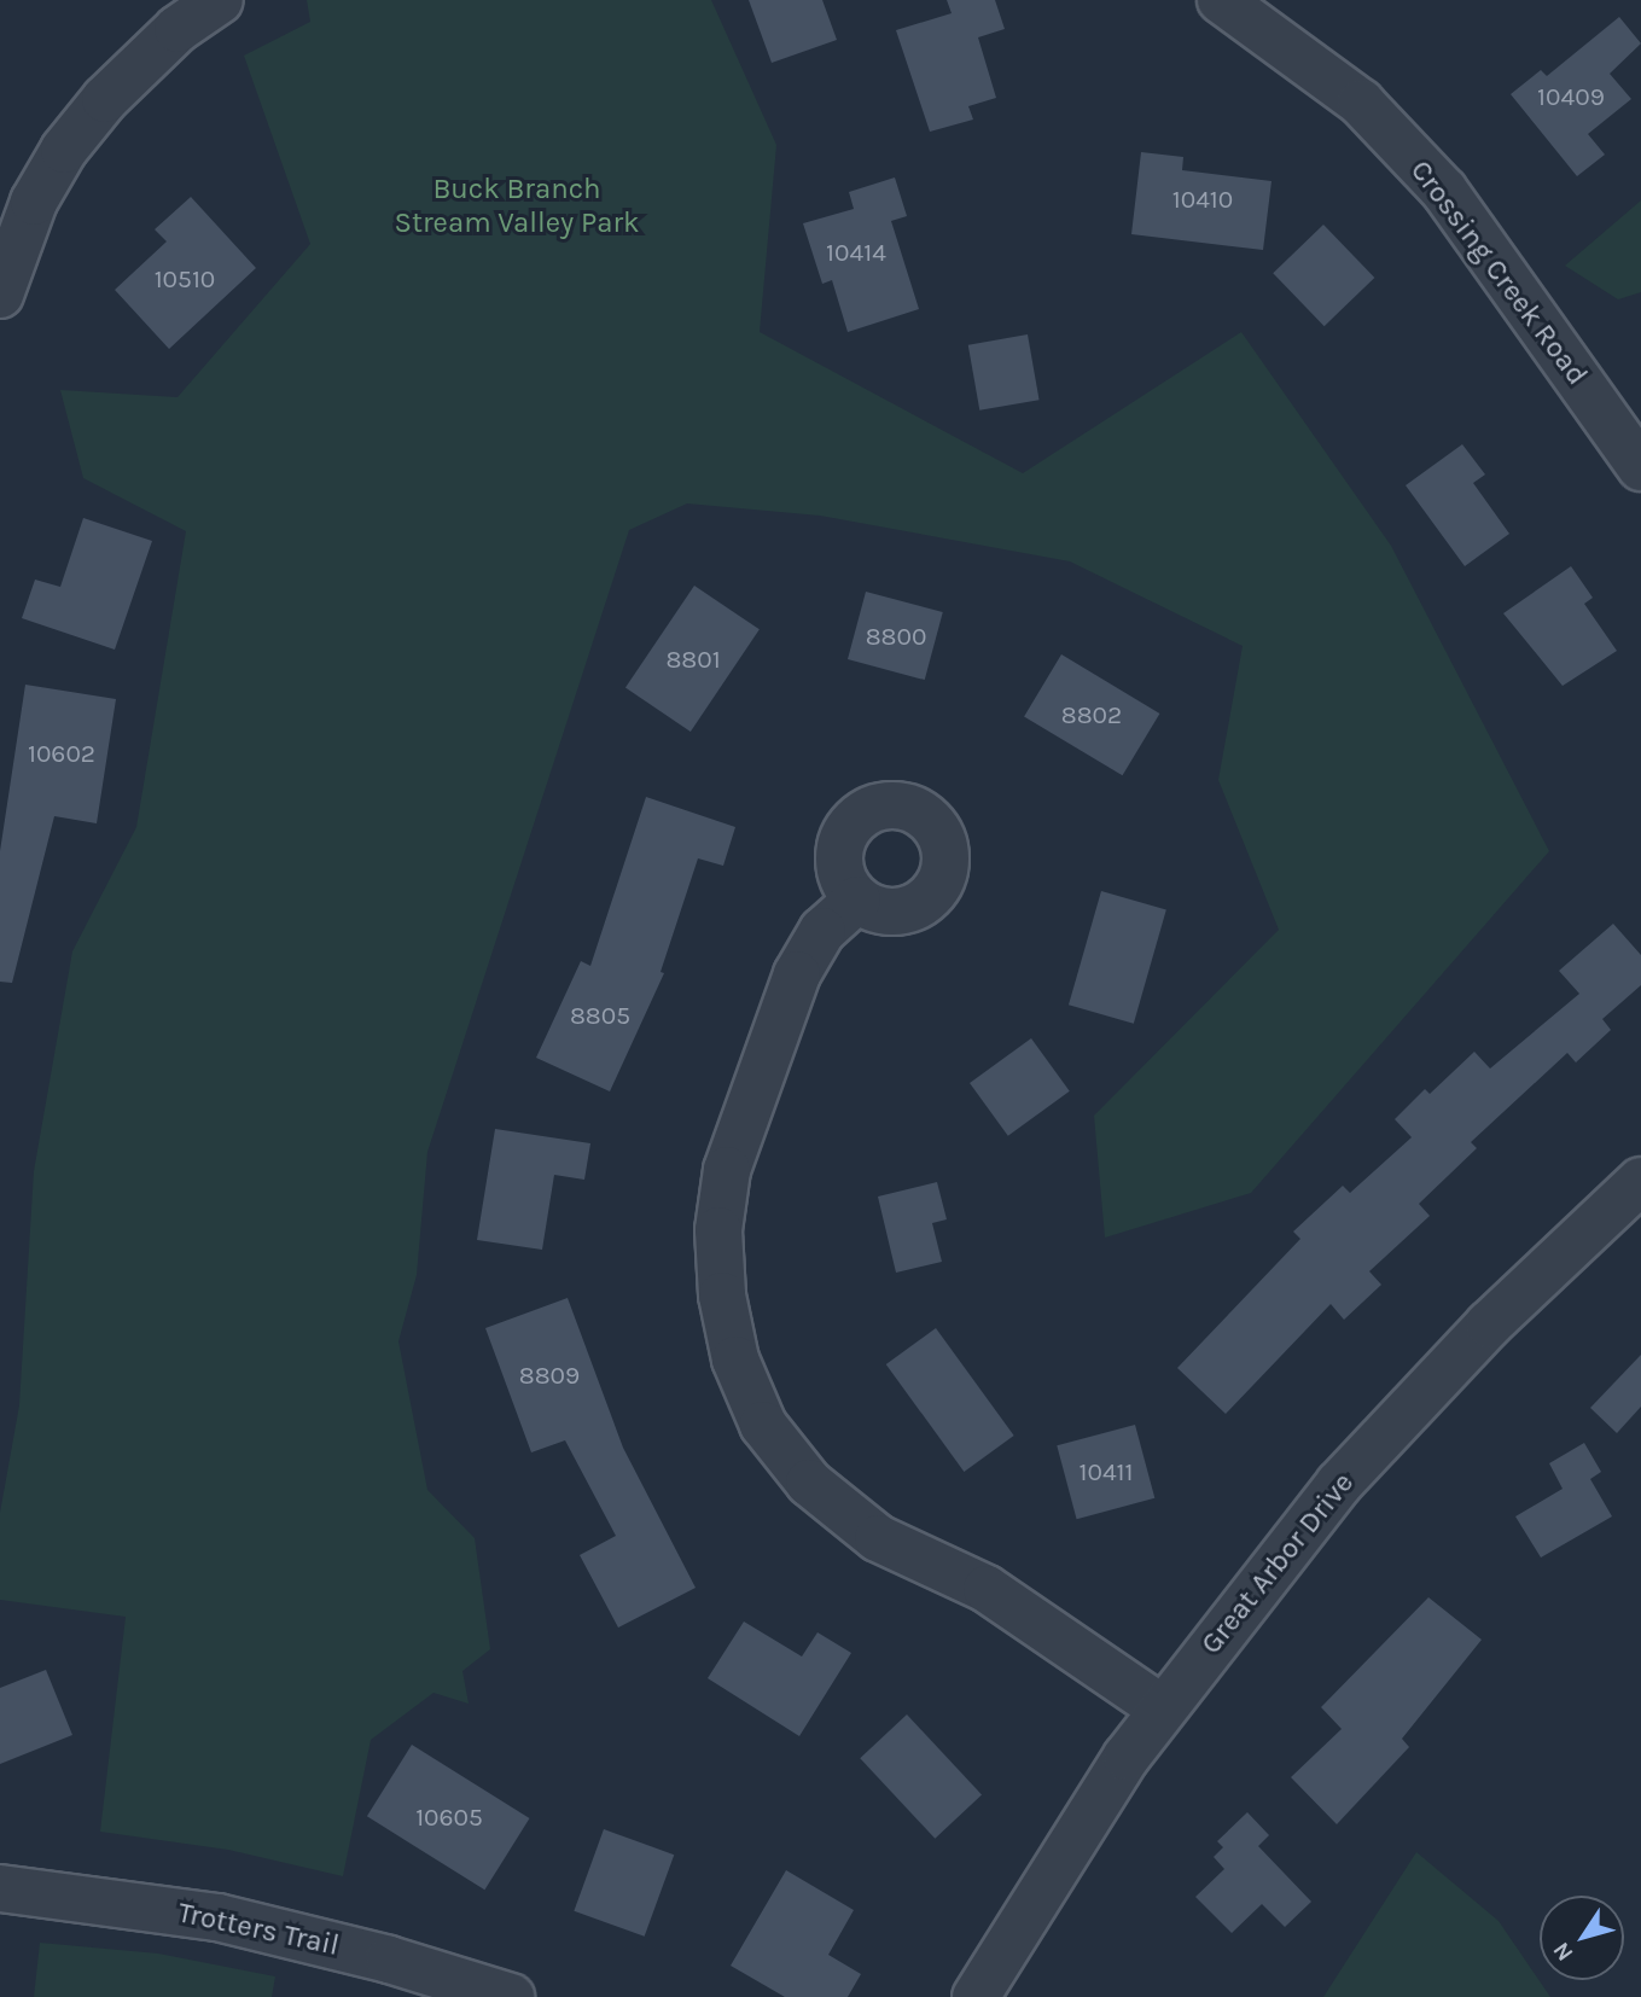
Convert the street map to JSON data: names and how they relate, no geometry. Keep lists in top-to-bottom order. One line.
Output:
{"streets":{"street":["Crossing Creek Road","Great Arbor Drive","Trotters Trail"]},"parks":["Buck Branch Stream Valley Park"],"house_numbers":["10409","10410","10414","10510","8800","8801","8802","10602","8805","8809","10411","10605"],"north":"bottom left"}
